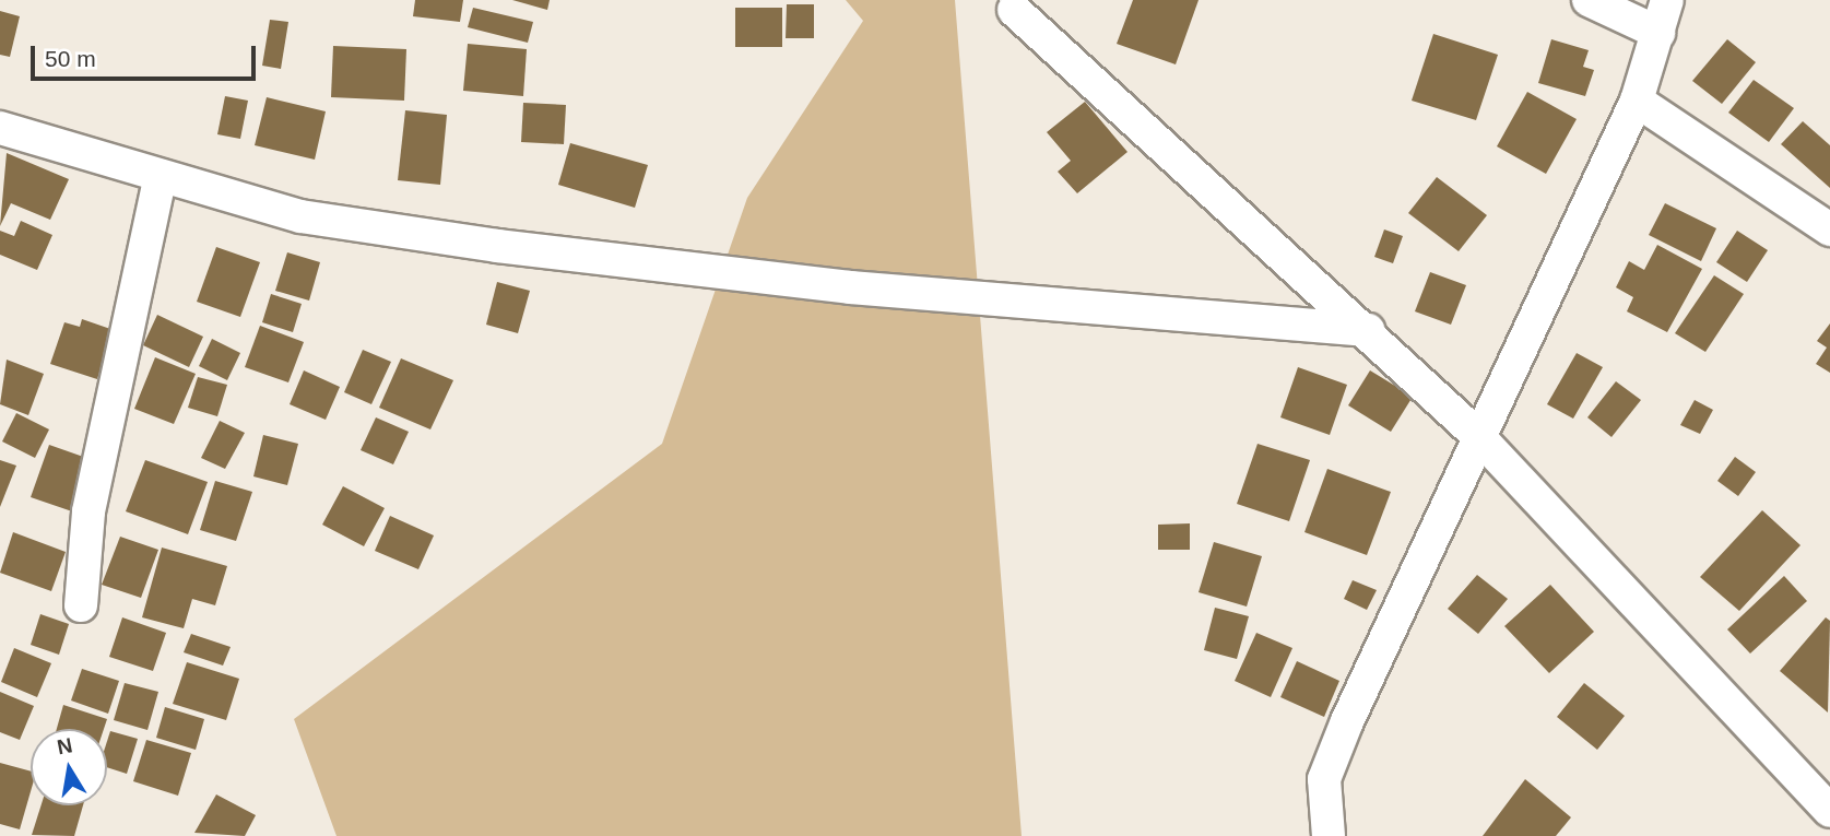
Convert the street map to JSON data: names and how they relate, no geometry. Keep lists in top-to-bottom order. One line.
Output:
{"scale_bar":"50 m","north":"top"}
